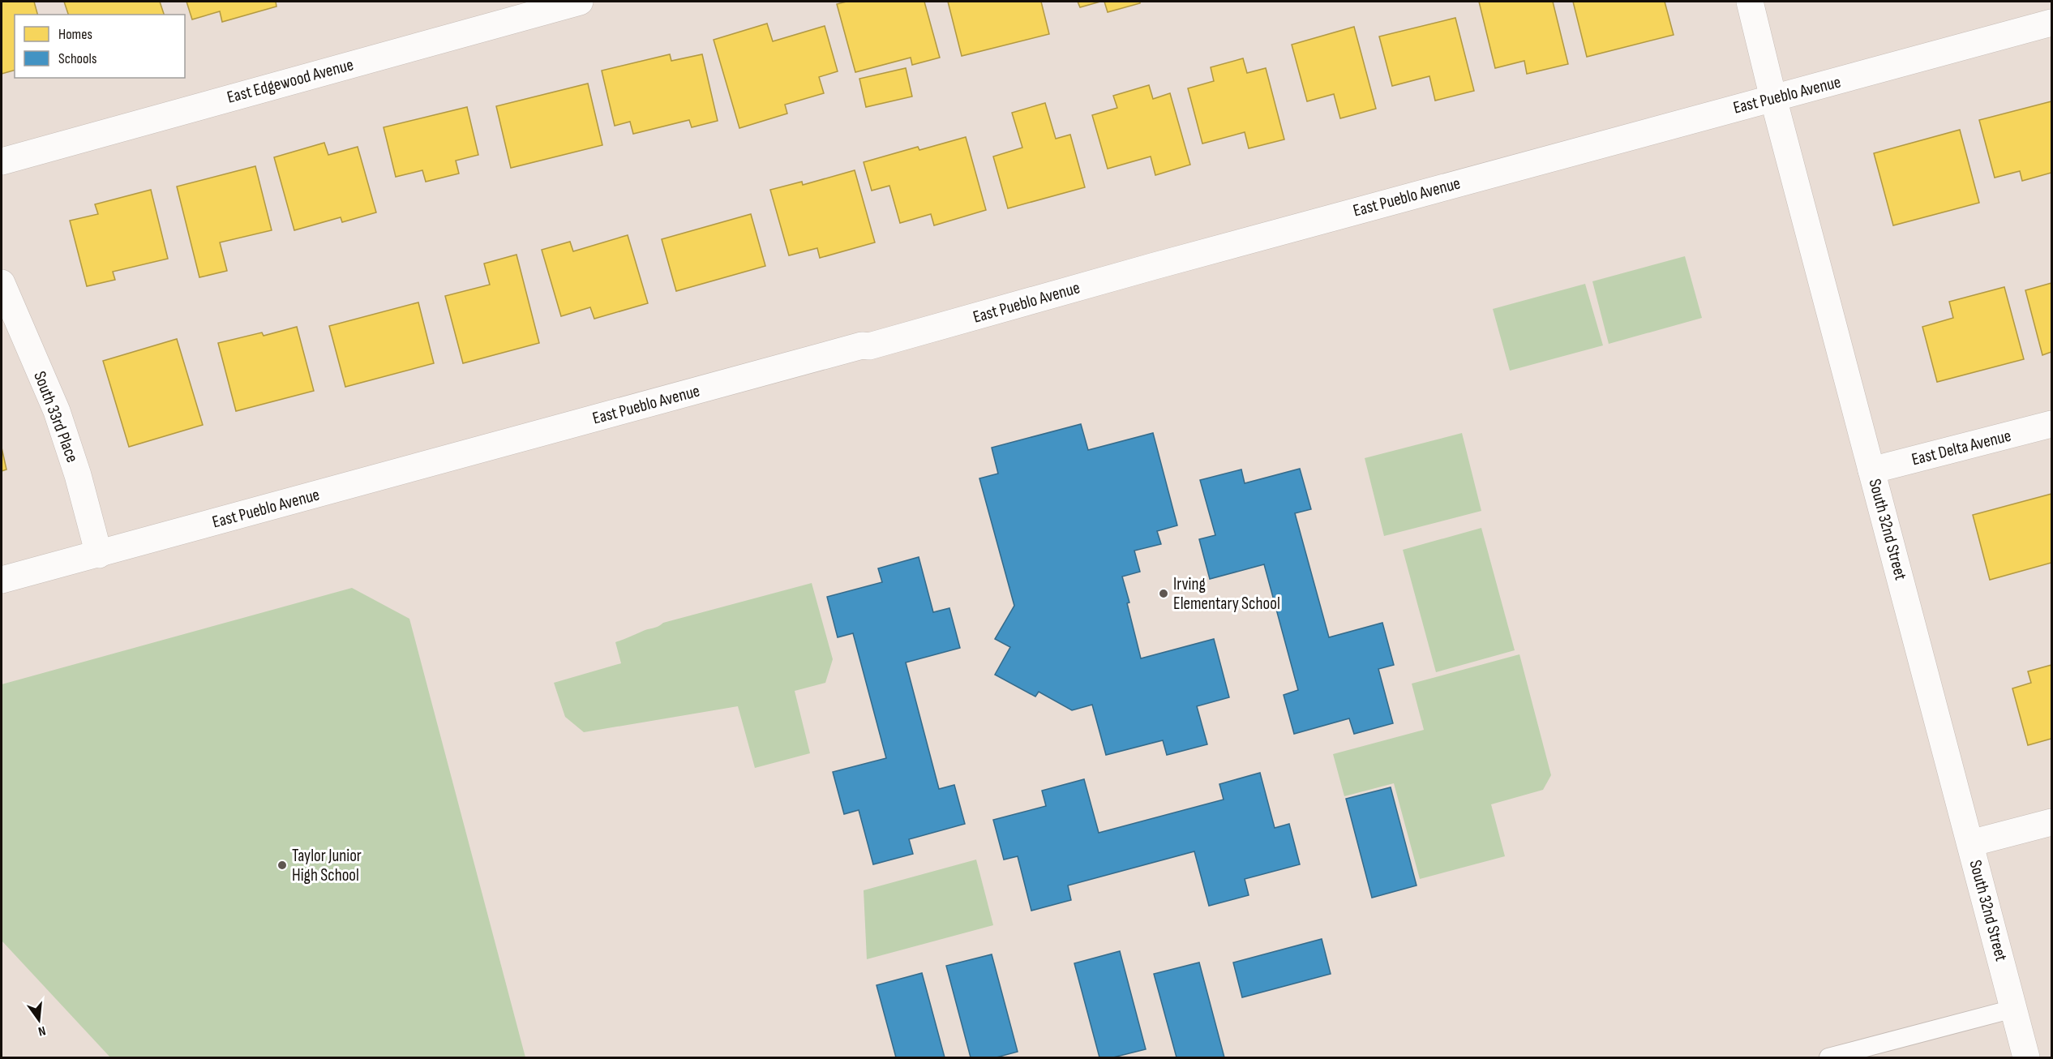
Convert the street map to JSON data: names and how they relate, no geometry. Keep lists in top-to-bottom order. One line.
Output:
{"streets":{"street":["East Edgewood Avenue","East Pueblo Avenue","South 33rd Place","East Delta Avenue","South 32nd Street"]},"crossings":[["East Pueblo Avenue","South 33rd Place"],["East Pueblo Avenue","South 32nd Street"],["East Delta Avenue","South 32nd Street"]],"places":["Irving Elementary School","Taylor Junior High School"],"legend":["Homes","Schools"],"north":"bottom"}
